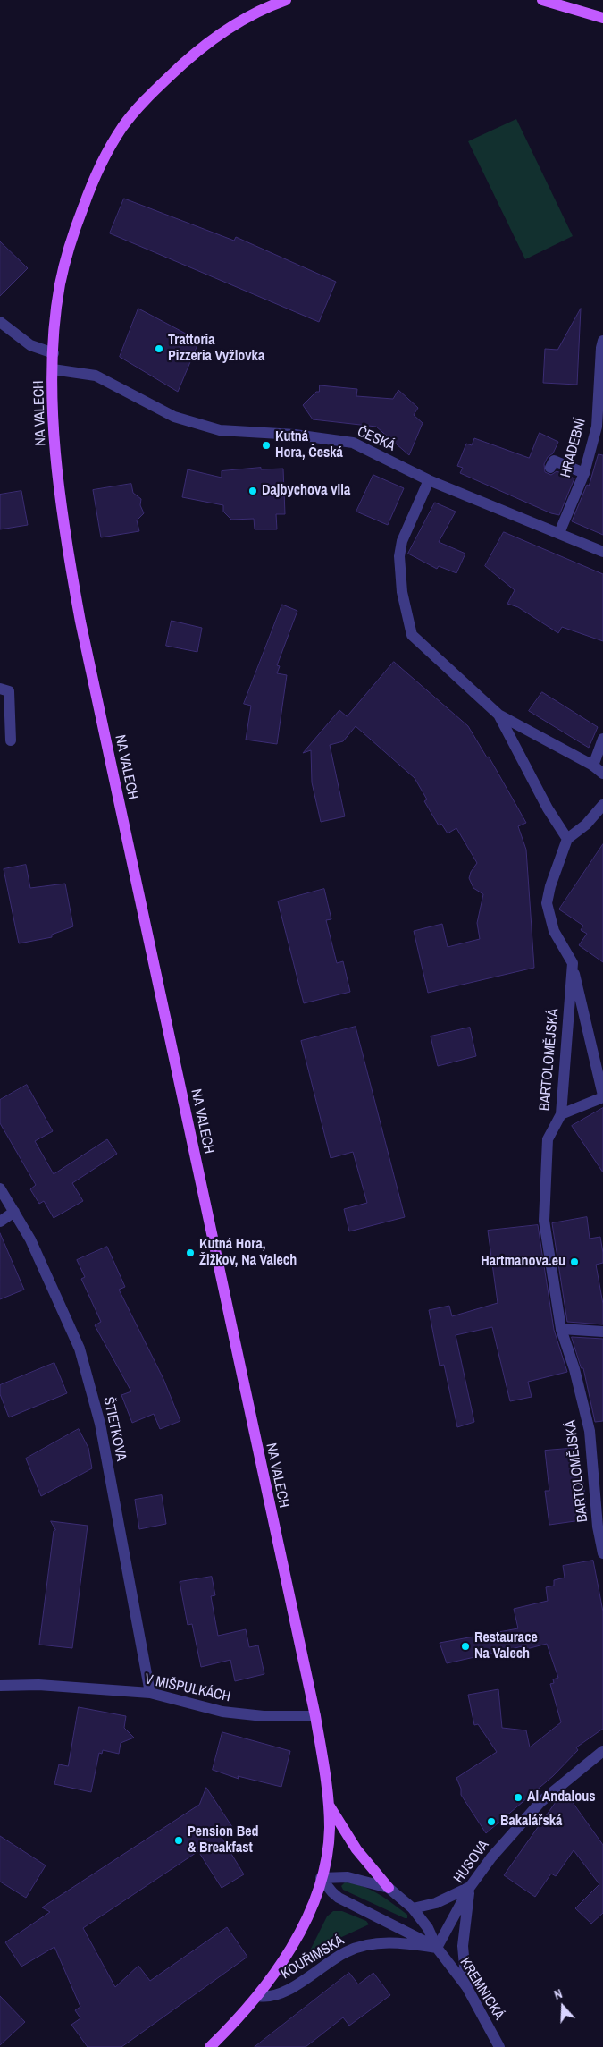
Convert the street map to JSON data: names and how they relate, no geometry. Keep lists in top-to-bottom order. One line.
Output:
{"streets":{"main road":["NA VALECH","KOUŘIMSKÁ"],"street":["ČESKÁ","HRADEBNÍ","BARTOLOMĚJSKÁ","ŠTIETKOVA","V MIŠPULKÁCH","HUSOVA","KREMNICKÁ"]},"crossings":[["NA VALECH","ČESKÁ"],["NA VALECH","V MIŠPULKÁCH"],["NA VALECH","KOUŘIMSKÁ"],["ČESKÁ","HRADEBNÍ"],["ŠTIETKOVA","V MIŠPULKÁCH"],["HUSOVA","KOUŘIMSKÁ"],["HUSOVA","KREMNICKÁ"],["KOUŘIMSKÁ","KREMNICKÁ"]],"places":["Trattoria Pizzeria Vyžlovka","Kutná Hora, Česká","Dajbychova vila","Kutná Hora, Žižkov, Na Valech","Hartmanova.eu","Restaurace Na Valech","Al Andalous","Bakalářská","Pension Bed & Breakfast"],"north":"top"}
